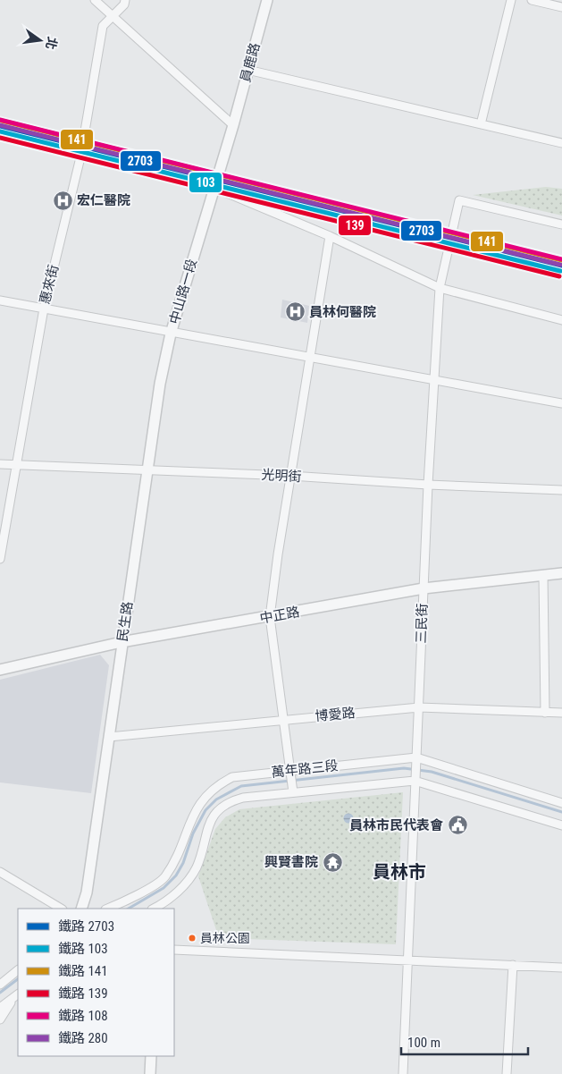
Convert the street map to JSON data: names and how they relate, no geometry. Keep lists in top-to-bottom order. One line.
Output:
{"streets":{"street":["員鹿路","惠來街","中山路一段","光明街","中正路","民生路","三民街","博愛路","萬年路三段"]},"crossings":[["員鹿路","中山路一段"],["惠來街","光明街"],["中山路一段","民生路"],["中山路一段","三民街"],["光明街","民生路"],["光明街","三民街"],["中正路","民生路"],["中正路","三民街"],["民生路","博愛路"],["三民街","博愛路"],["三民街","萬年路三段"]],"districts":["員林市"],"places":{"hospital":["宏仁醫院","員林何醫院"],"public building":["員林市民代表會"],"temple":["興賢書院"],"other":["員林公園"]},"lines":["rail line 108","rail line 141","rail line 280","rail line 2703","rail line 103","rail line 139"],"legend":["鐵路 2703","鐵路 103","鐵路 141","鐵路 139","鐵路 108","鐵路 280"],"scale_bar":"100 m","north":"right"}
